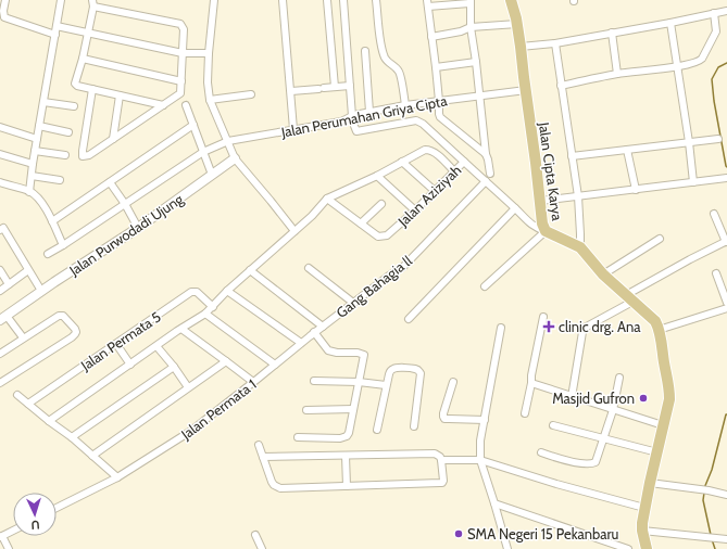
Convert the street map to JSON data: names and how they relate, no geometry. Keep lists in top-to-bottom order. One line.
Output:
{"streets":{"main road":["Jalan Cipta Karya"],"street":["Jalan Perumahan Griya Cipta","Jalan Aziziyah","Jalan Purwodadi Ujung","Gang Bahagia ll","Jalan Permata 5","Jalan Permata 1"]},"crossings":[["Jalan Perumahan Griya Cipta","Jalan Cipta Karya"],["Jalan Cipta Karya","Jalan Aziziyah"],["Jalan Aziziyah","Gang Bahagia ll"],["Gang Bahagia ll","Jalan Permata 1"]],"places":{"health":["clinic drg. Ana"],"other":["Masjid Gufron","SMA Negeri 15 Pekanbaru"]},"north":"bottom"}
